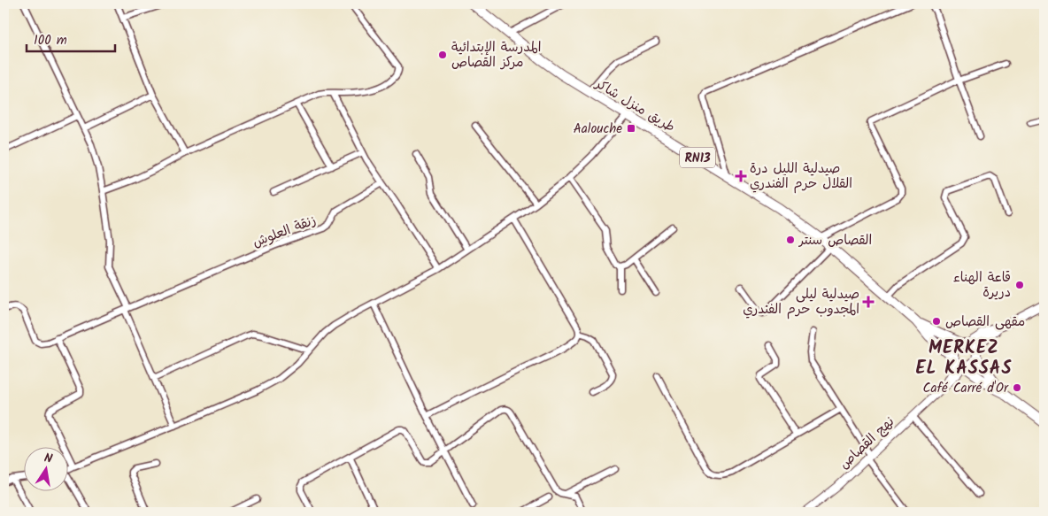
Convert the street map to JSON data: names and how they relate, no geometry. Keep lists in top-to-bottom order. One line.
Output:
{"streets":{"main road":["طريق منزل شاكر","RN13"],"street":["زنقة العلوش","نهج القصاص"]},"crossings":[["طريق منزل شاكر","RN13"],["طريق منزل شاكر","نهج القصاص"],["RN13","نهج القصاص"]],"districts":["MERKEZ EL KASSAS"],"places":{"other":["المدرسة الإبتدائية مركز القصاص","القصاص سنتر","قاعة الهناء دريرة","مقهى القصاص","Café Carré d'Or"],"transit":["Aalouche"],"health":["صيدلية الليل درة القلال حرم الفندري","صيدلية ليلى المجدوب حرم الفندري"]},"scale_bar":"100 m","north":"top"}
